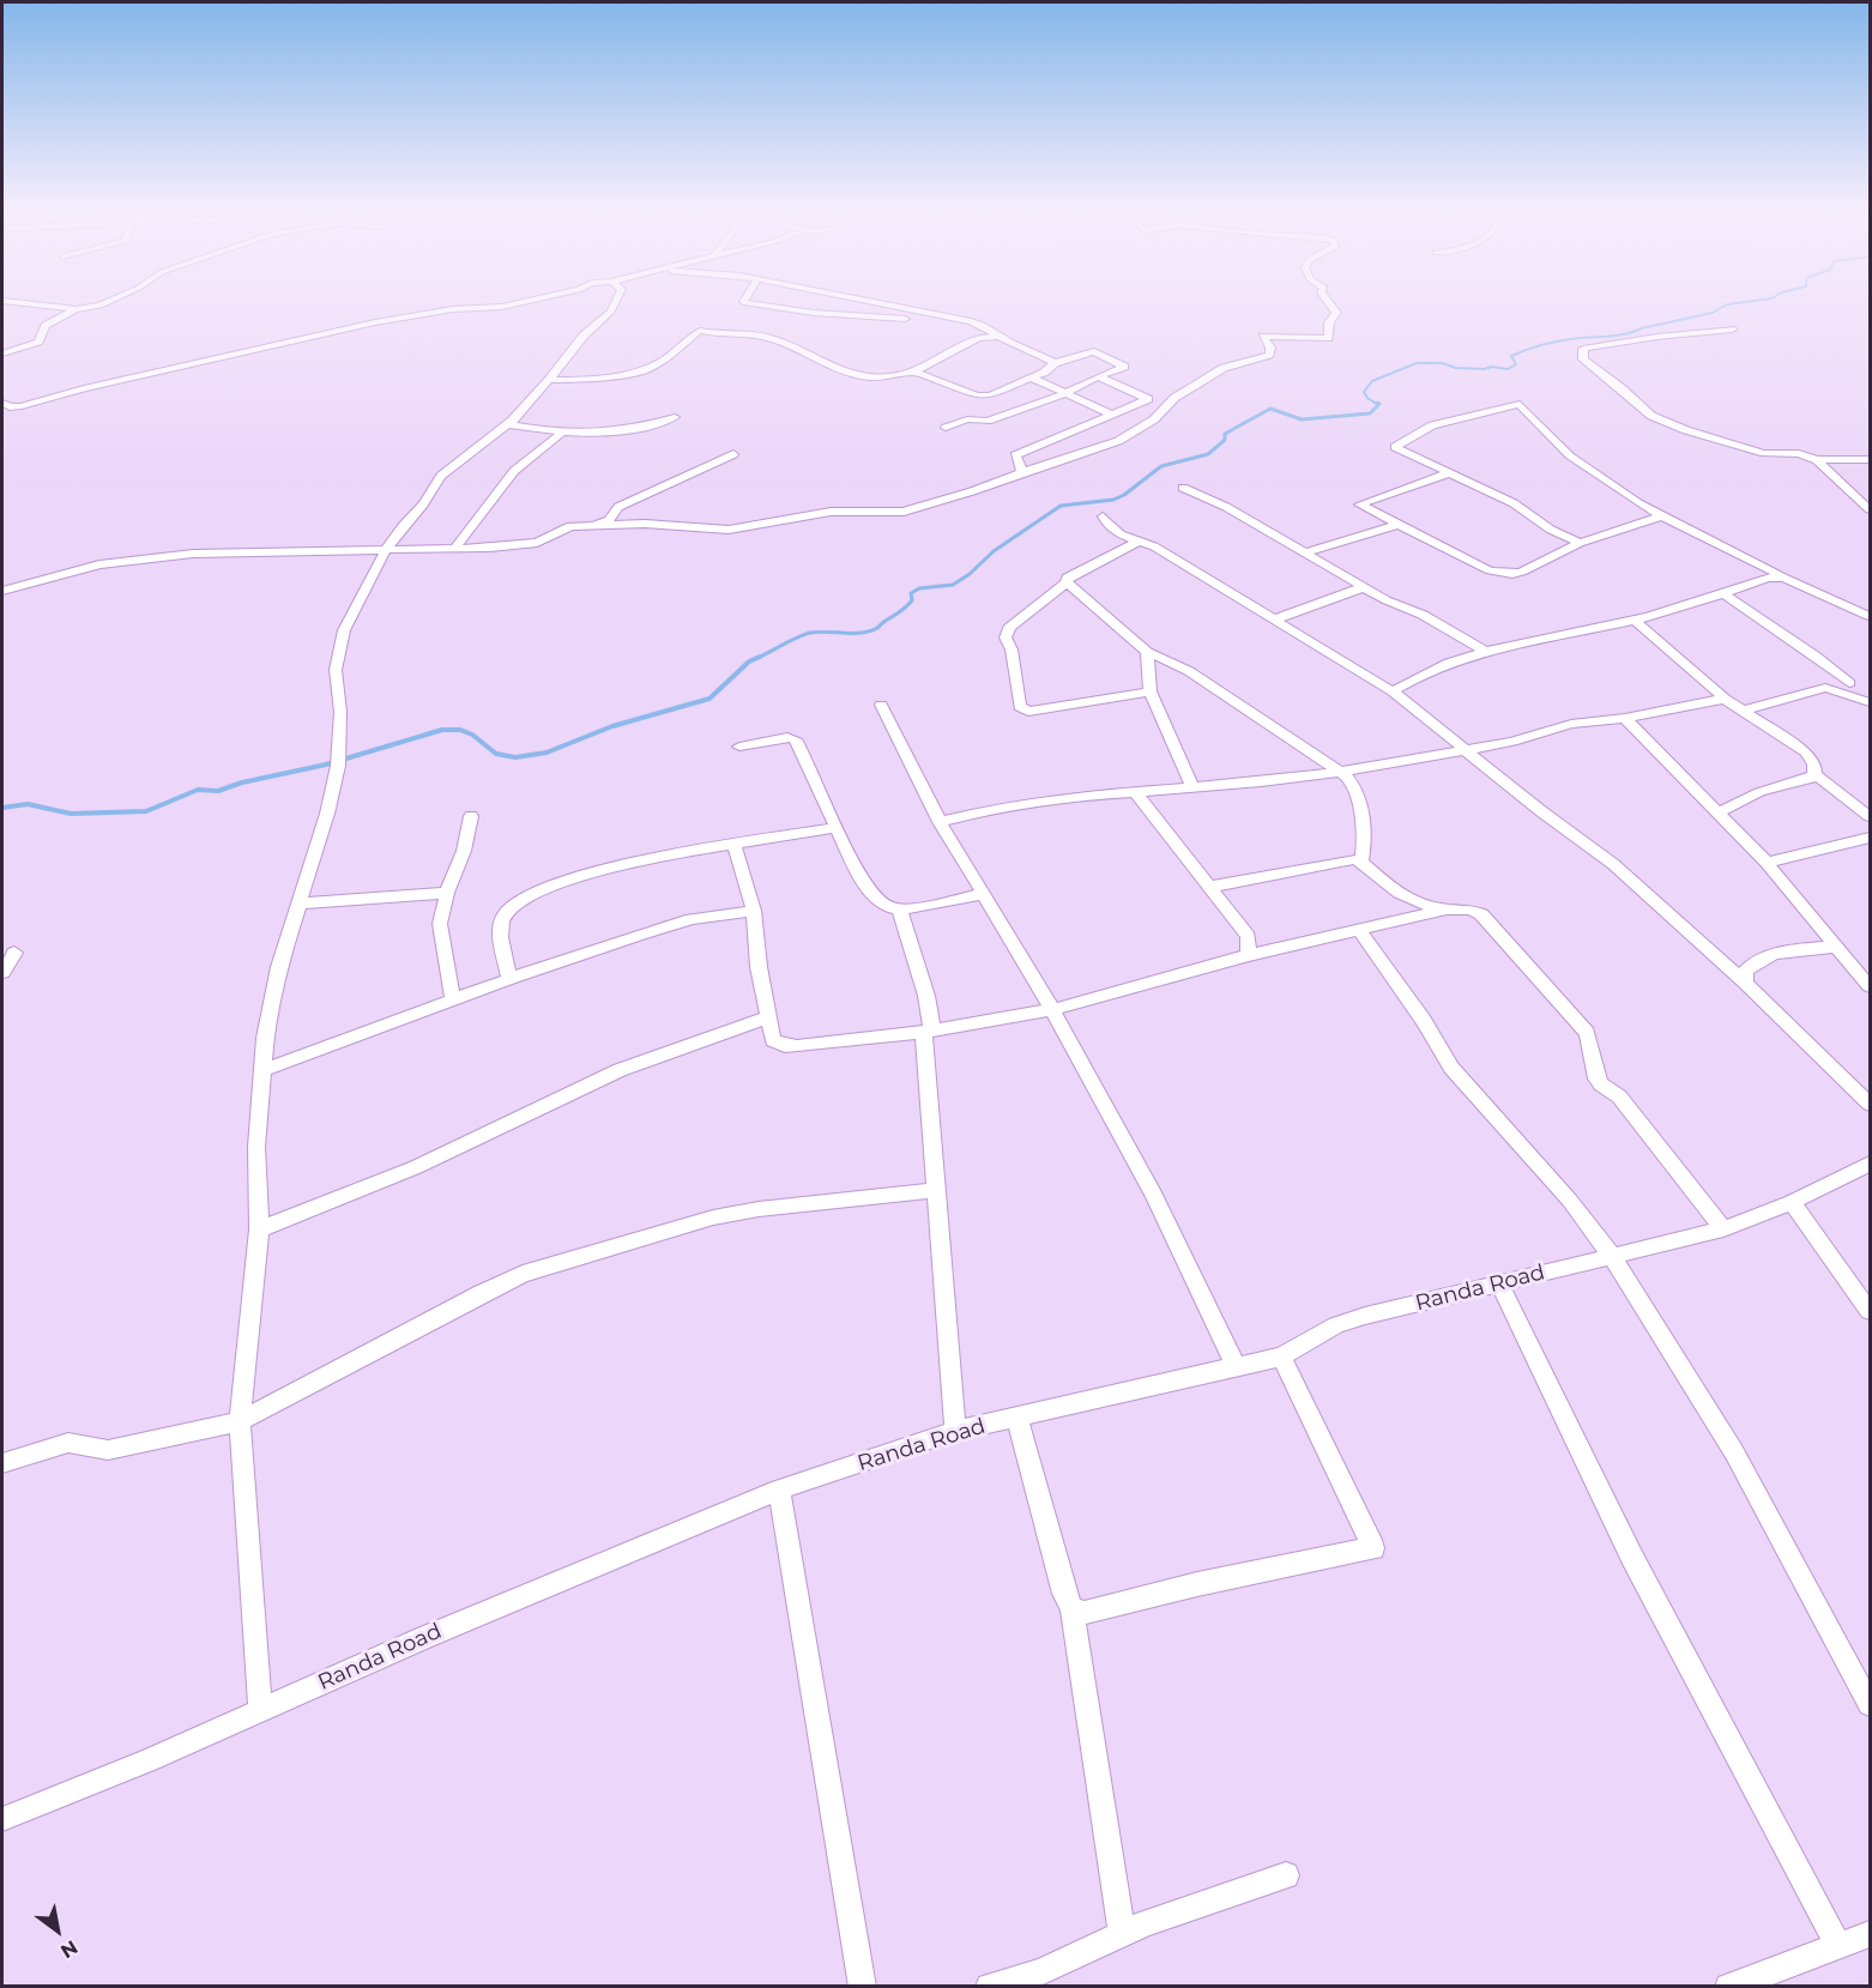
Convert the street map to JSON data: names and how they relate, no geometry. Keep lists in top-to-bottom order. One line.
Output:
{"streets":{"street":["Randa Road"]},"north":"bottom right"}
